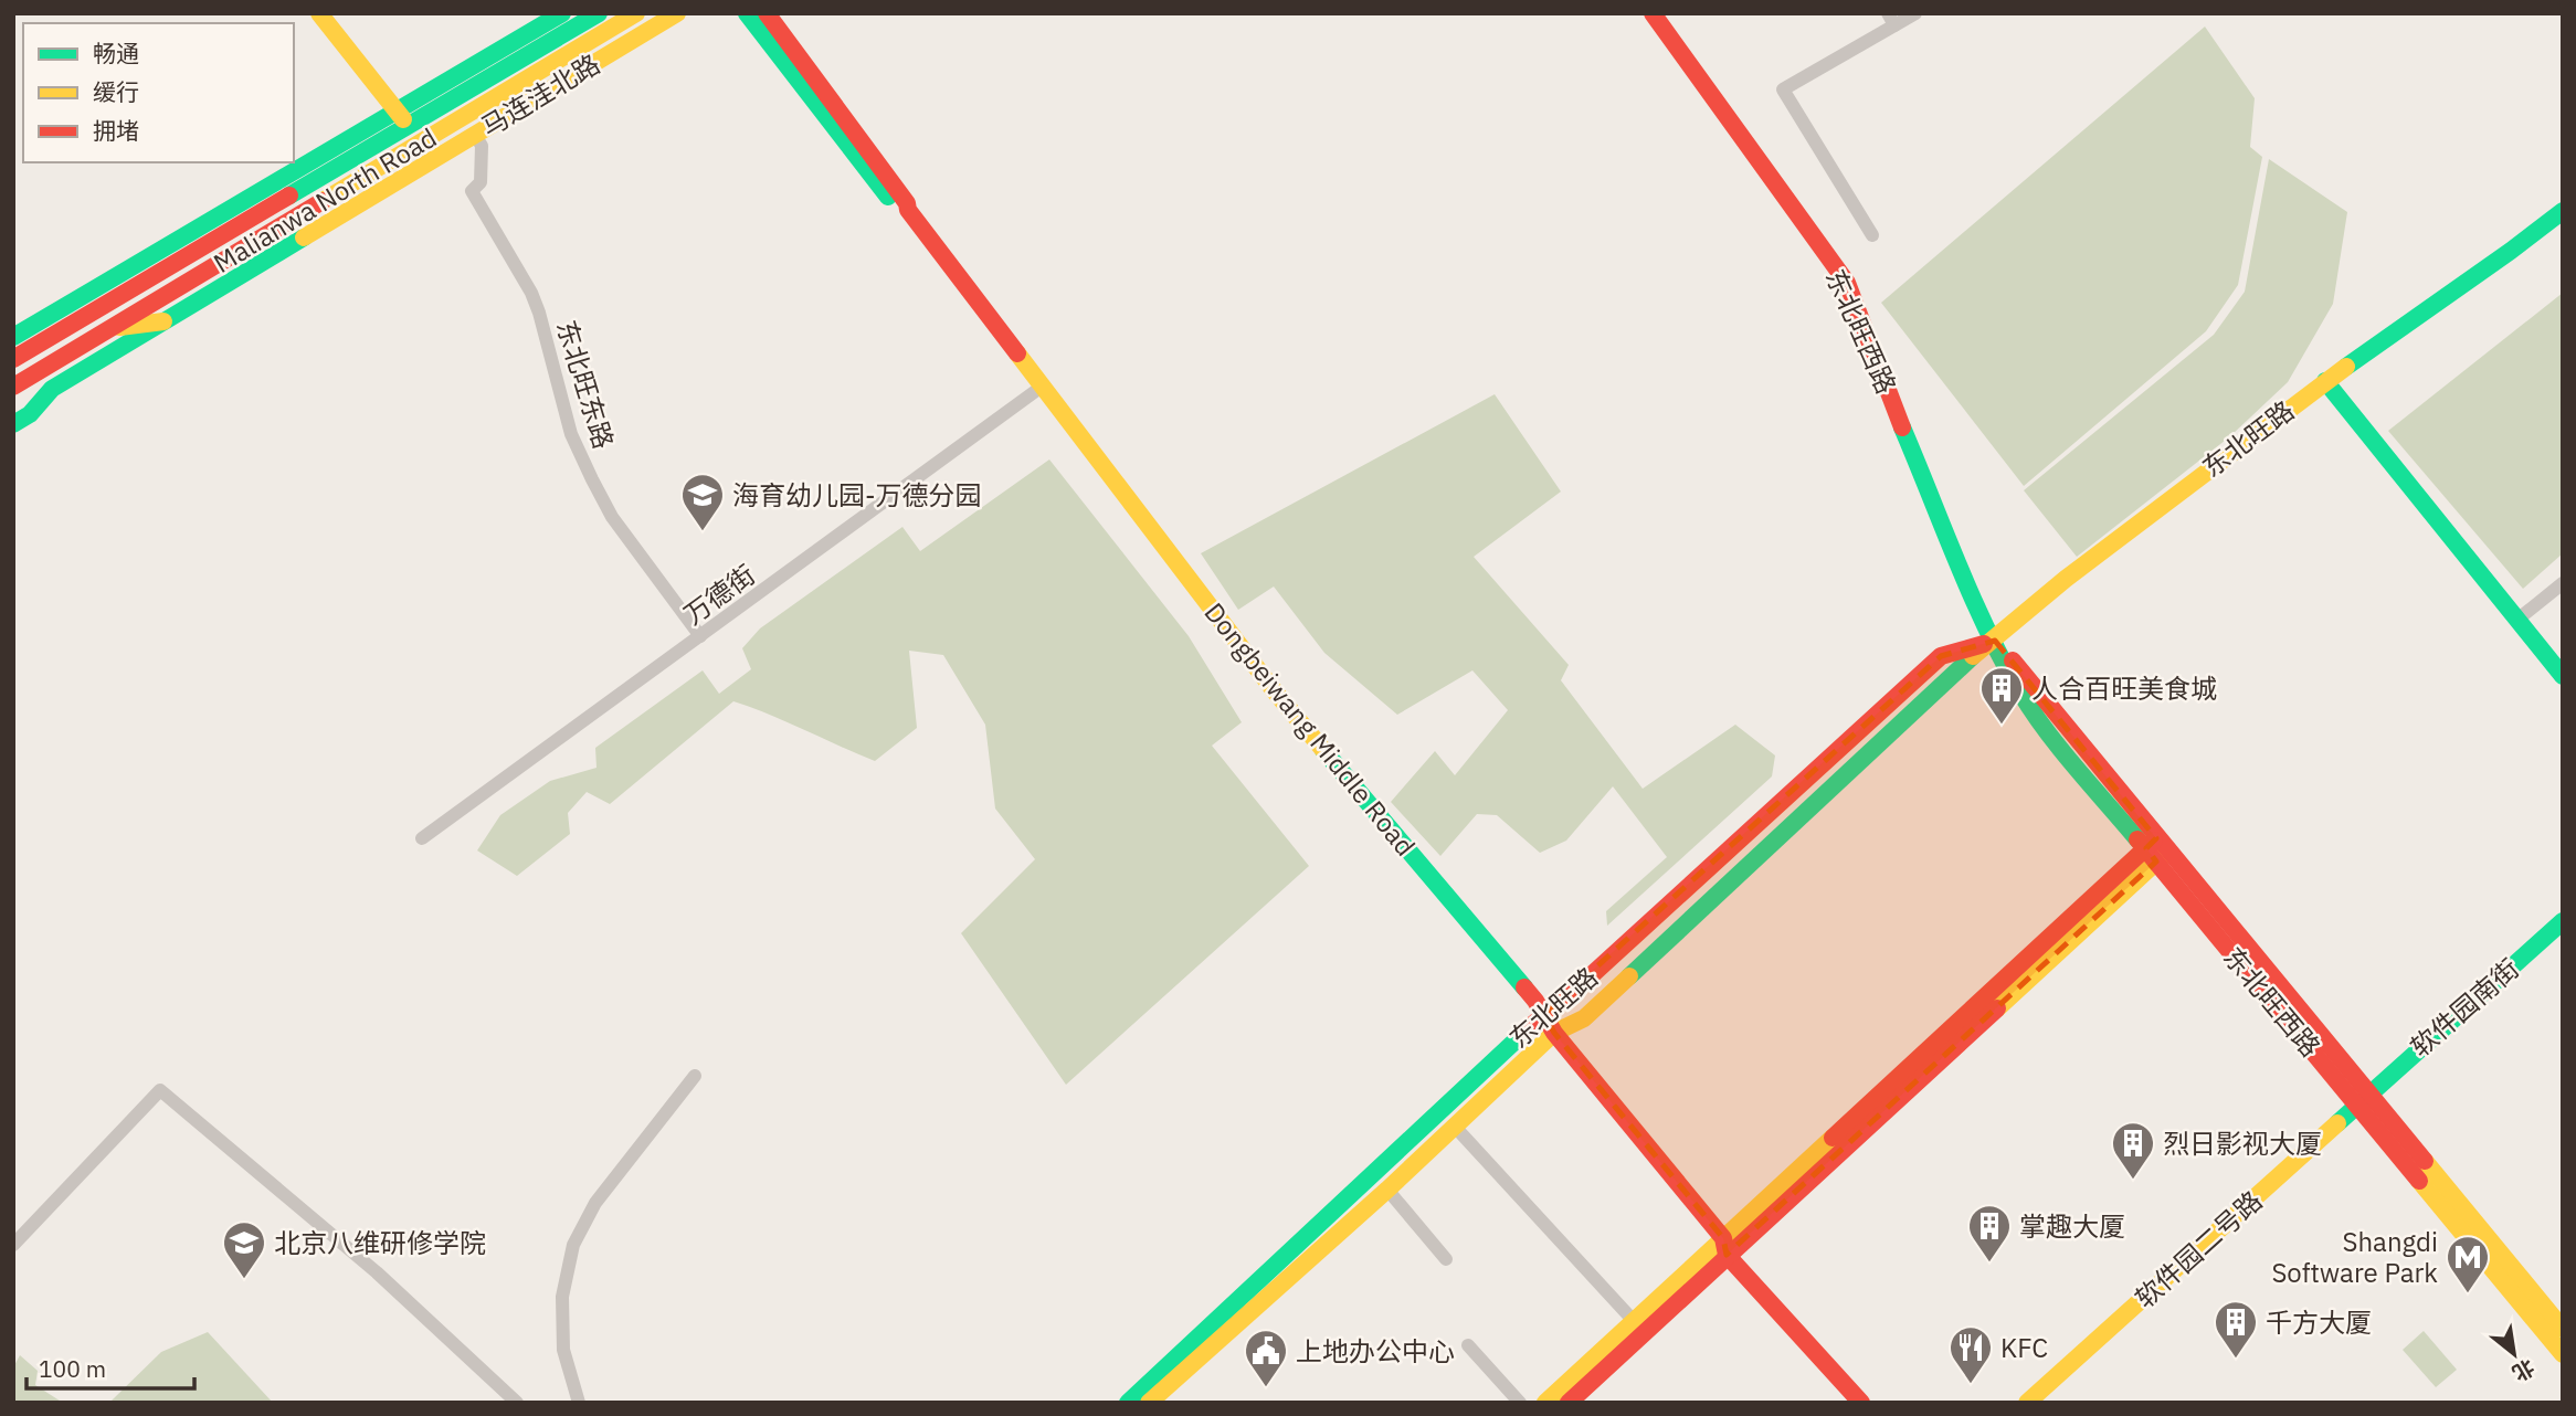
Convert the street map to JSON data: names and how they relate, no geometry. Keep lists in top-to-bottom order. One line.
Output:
{"streets":{"street":["马连洼北路","Malianwa North Road","东北旺西路","东北旺东路","东北旺路","万德街","Dongbeiwang Middle Road","软件园南街","软件园二号路"]},"crossings":[["马连洼北路","东北旺东路"],["东北旺西路","东北旺路"],["东北旺西路","软件园南街"],["东北旺西路","软件园二号路"],["东北旺东路","万德街"],["东北旺路","Dongbeiwang Middle Road"],["万德街","Dongbeiwang Middle Road"],["软件园南街","软件园二号路"]],"places":{"school or university":["海育幼儿园-万德分园","北京八维研修学院"],"building":["人合百旺美食城","烈日影视大厦","掌趣大厦","千方大厦"],"metro station":["Shangdi Software Park"],"restaurant":["KFC"],"public building":["上地办公中心"]},"legend":["畅通","缓行","拥堵"],"scale_bar":"100 m","north":"bottom right"}
